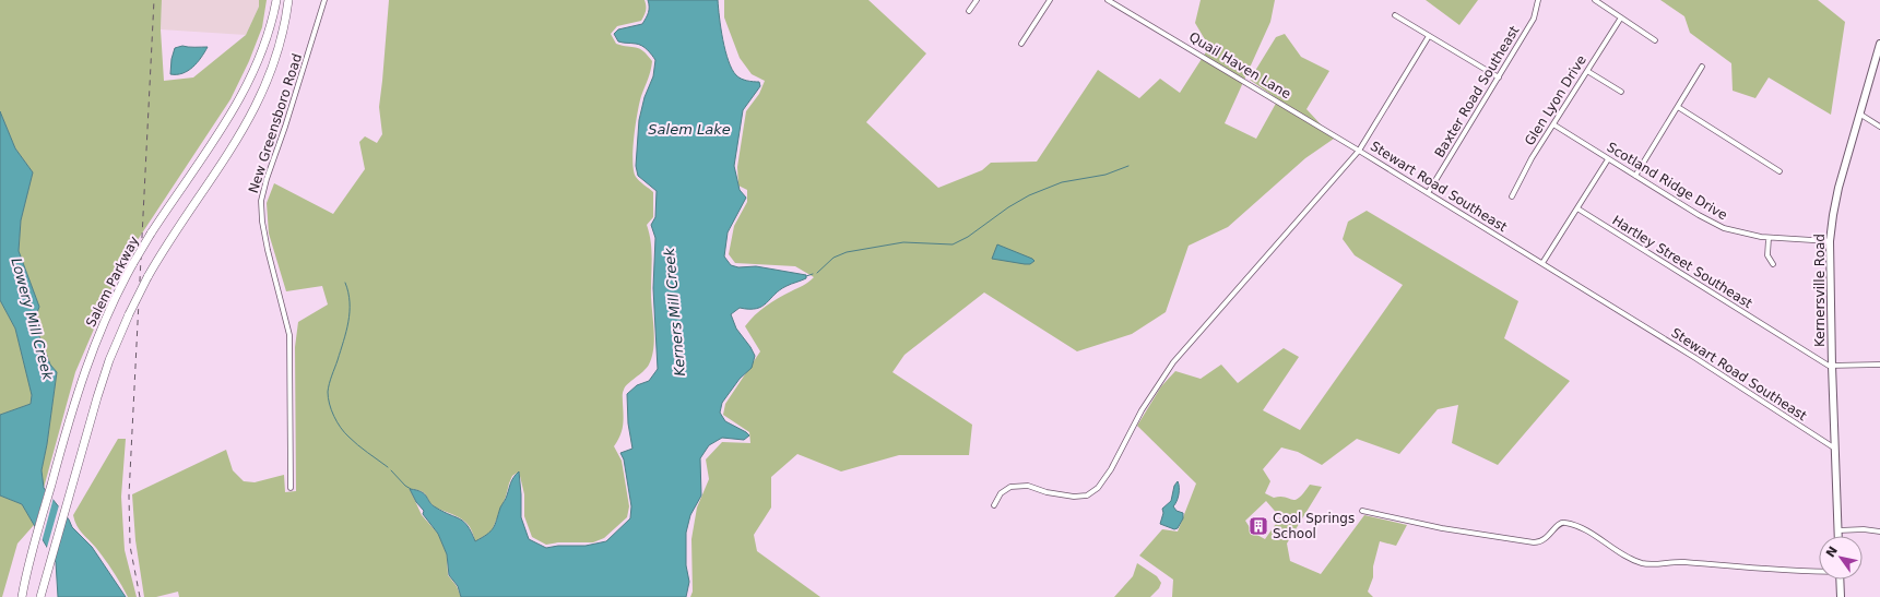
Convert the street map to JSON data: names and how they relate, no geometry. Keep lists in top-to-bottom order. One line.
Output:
{"streets":{"highway":["Salem Parkway"],"main road":["Kernersville Road"],"street":["Quail Haven Lane","Baxter Road Southeast","Glen Lyon Drive","New Greensboro Road","Scotland Ridge Drive","Stewart Road Southeast","Hartley Street Southeast"]},"crossings":[["Quail Haven Lane","Stewart Road Southeast"],["Baxter Road Southeast","Stewart Road Southeast"],["Glen Lyon Drive","Scotland Ridge Drive"],["Scotland Ridge Drive","Kernersville Road"],["Stewart Road Southeast","Kernersville Road"],["Hartley Street Southeast","Kernersville Road"]],"water":["Salem Lake","Kerners Mill Creek","Lowery Mill Creek"],"places":{"building":["Cool Springs School"]},"north":"top left"}
